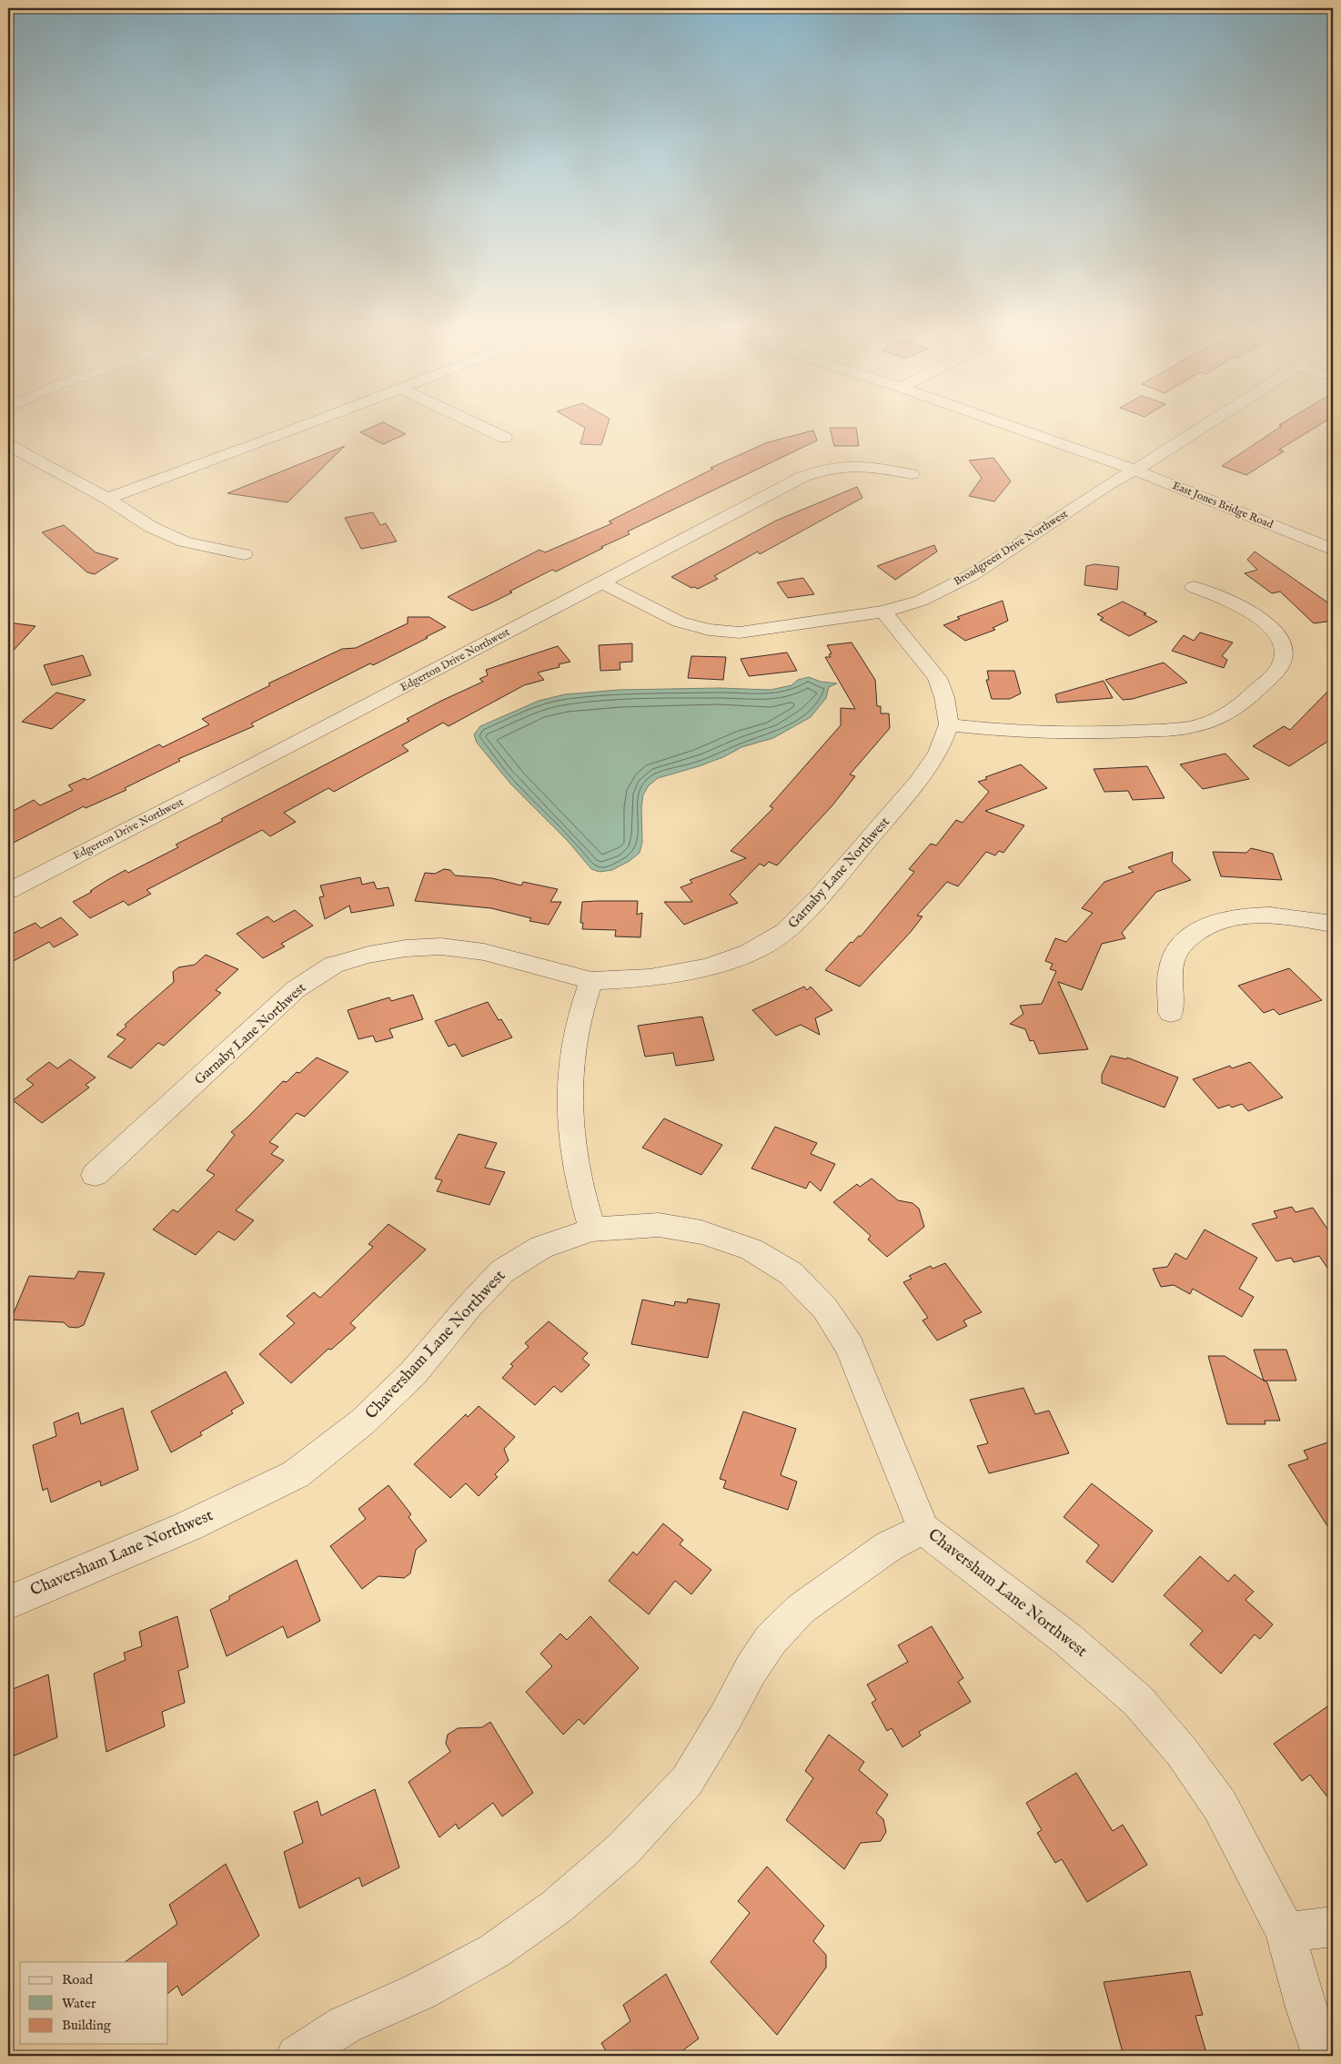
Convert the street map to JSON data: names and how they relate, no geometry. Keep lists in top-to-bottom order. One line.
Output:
{"streets":{"street":["East Jones Bridge Road","Broadgreen Drive Northwest","Edgerton Drive Northwest","Garnaby Lane Northwest","Chaversham Lane Northwest"]},"crossings":[["East Jones Bridge Road","Broadgreen Drive Northwest"],["Broadgreen Drive Northwest","Edgerton Drive Northwest"]],"legend":["Road","Water","Building"]}
